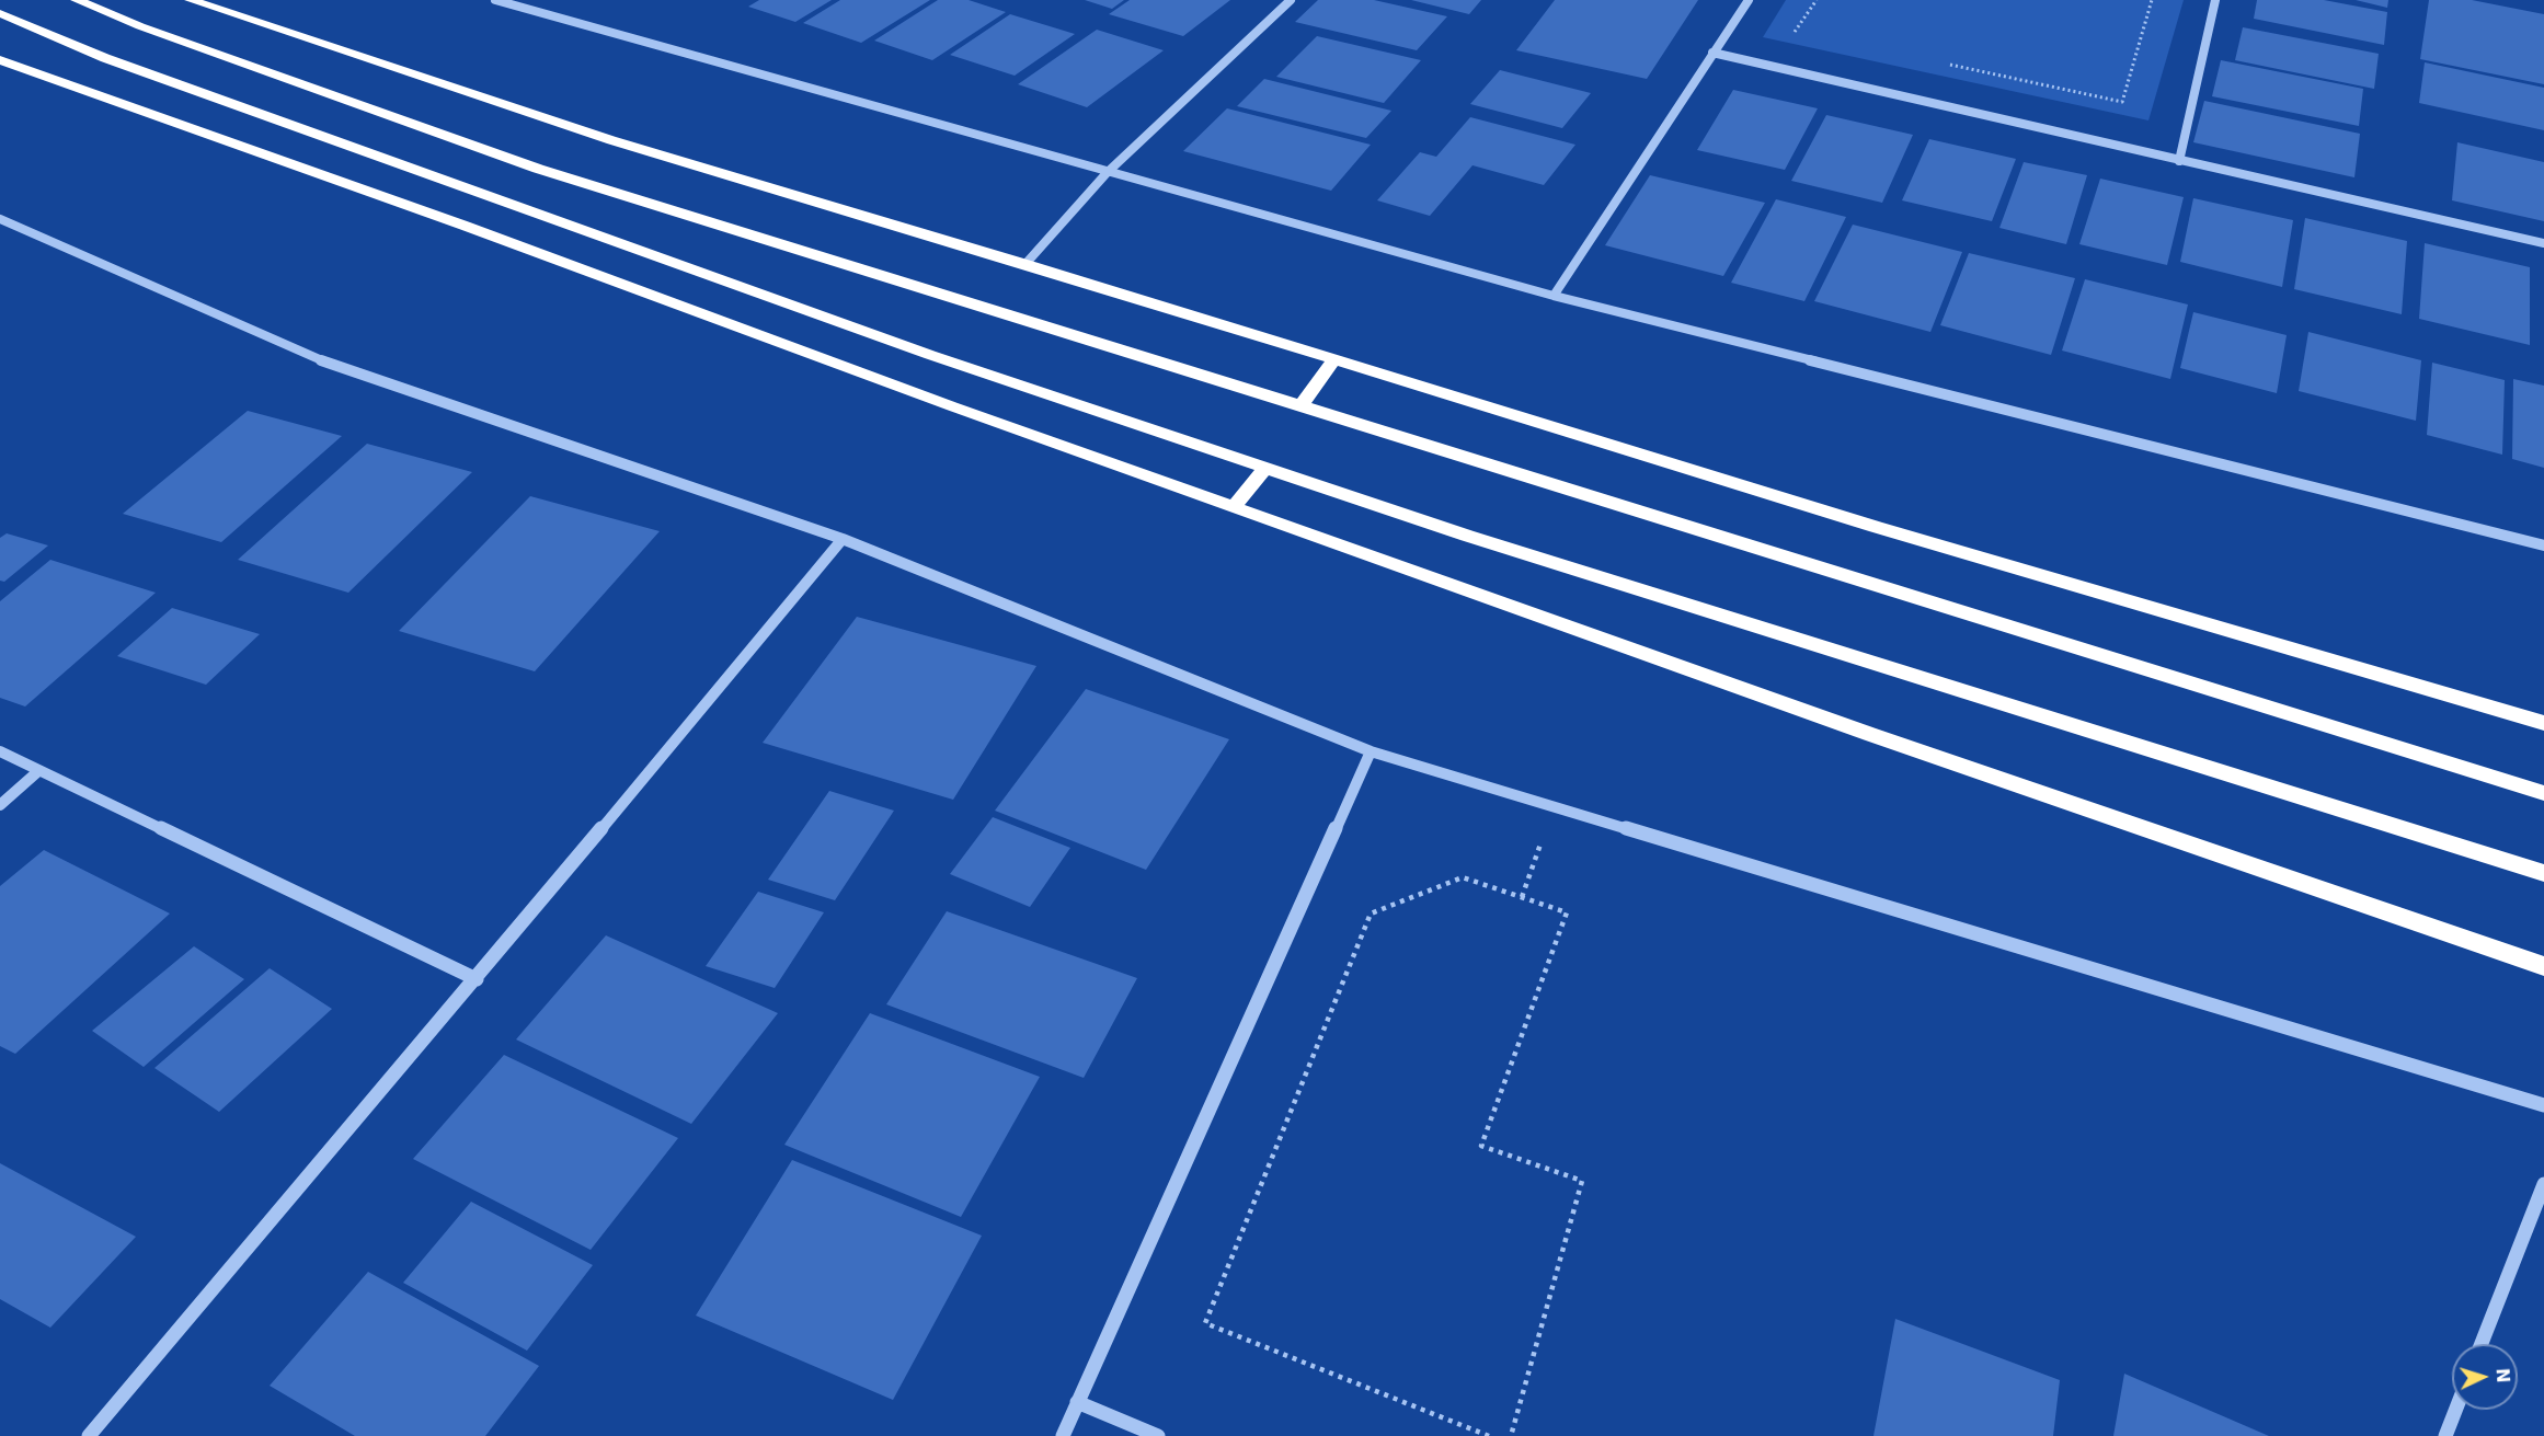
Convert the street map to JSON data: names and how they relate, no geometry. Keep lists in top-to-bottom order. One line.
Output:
{"north":"right"}
